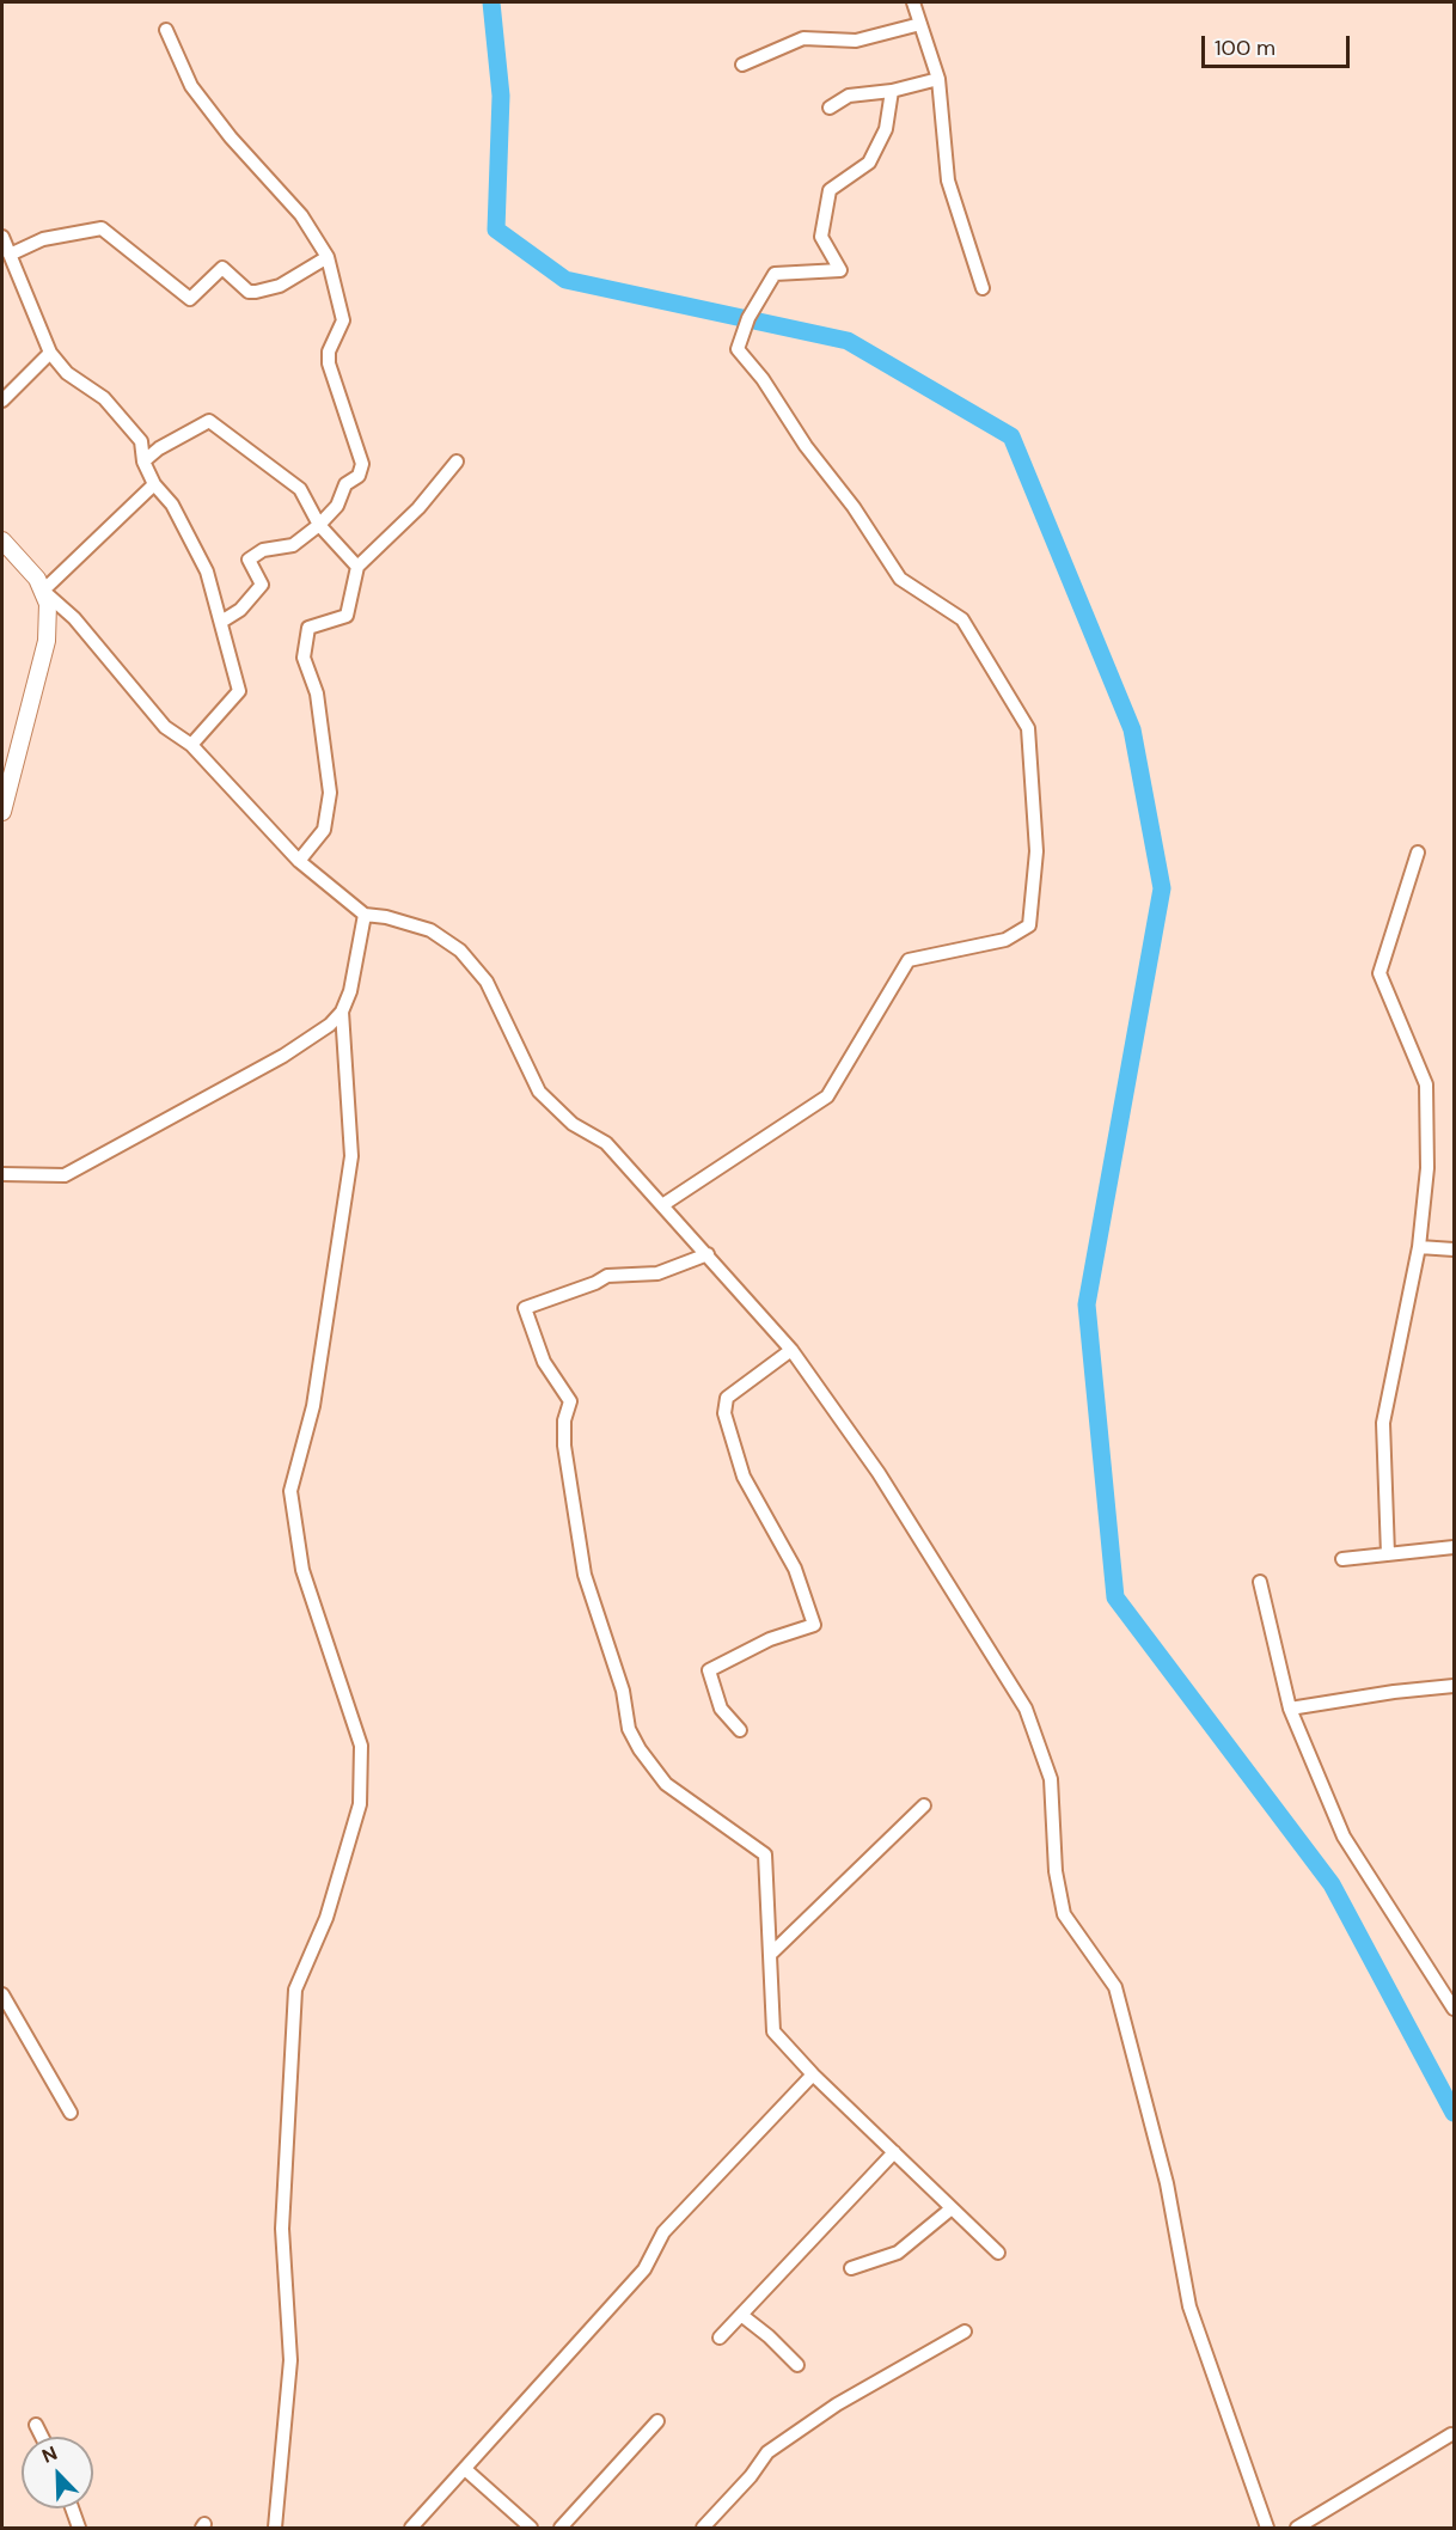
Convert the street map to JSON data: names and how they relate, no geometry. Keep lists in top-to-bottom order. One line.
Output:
{"scale_bar":"100 m","north":"top left"}
